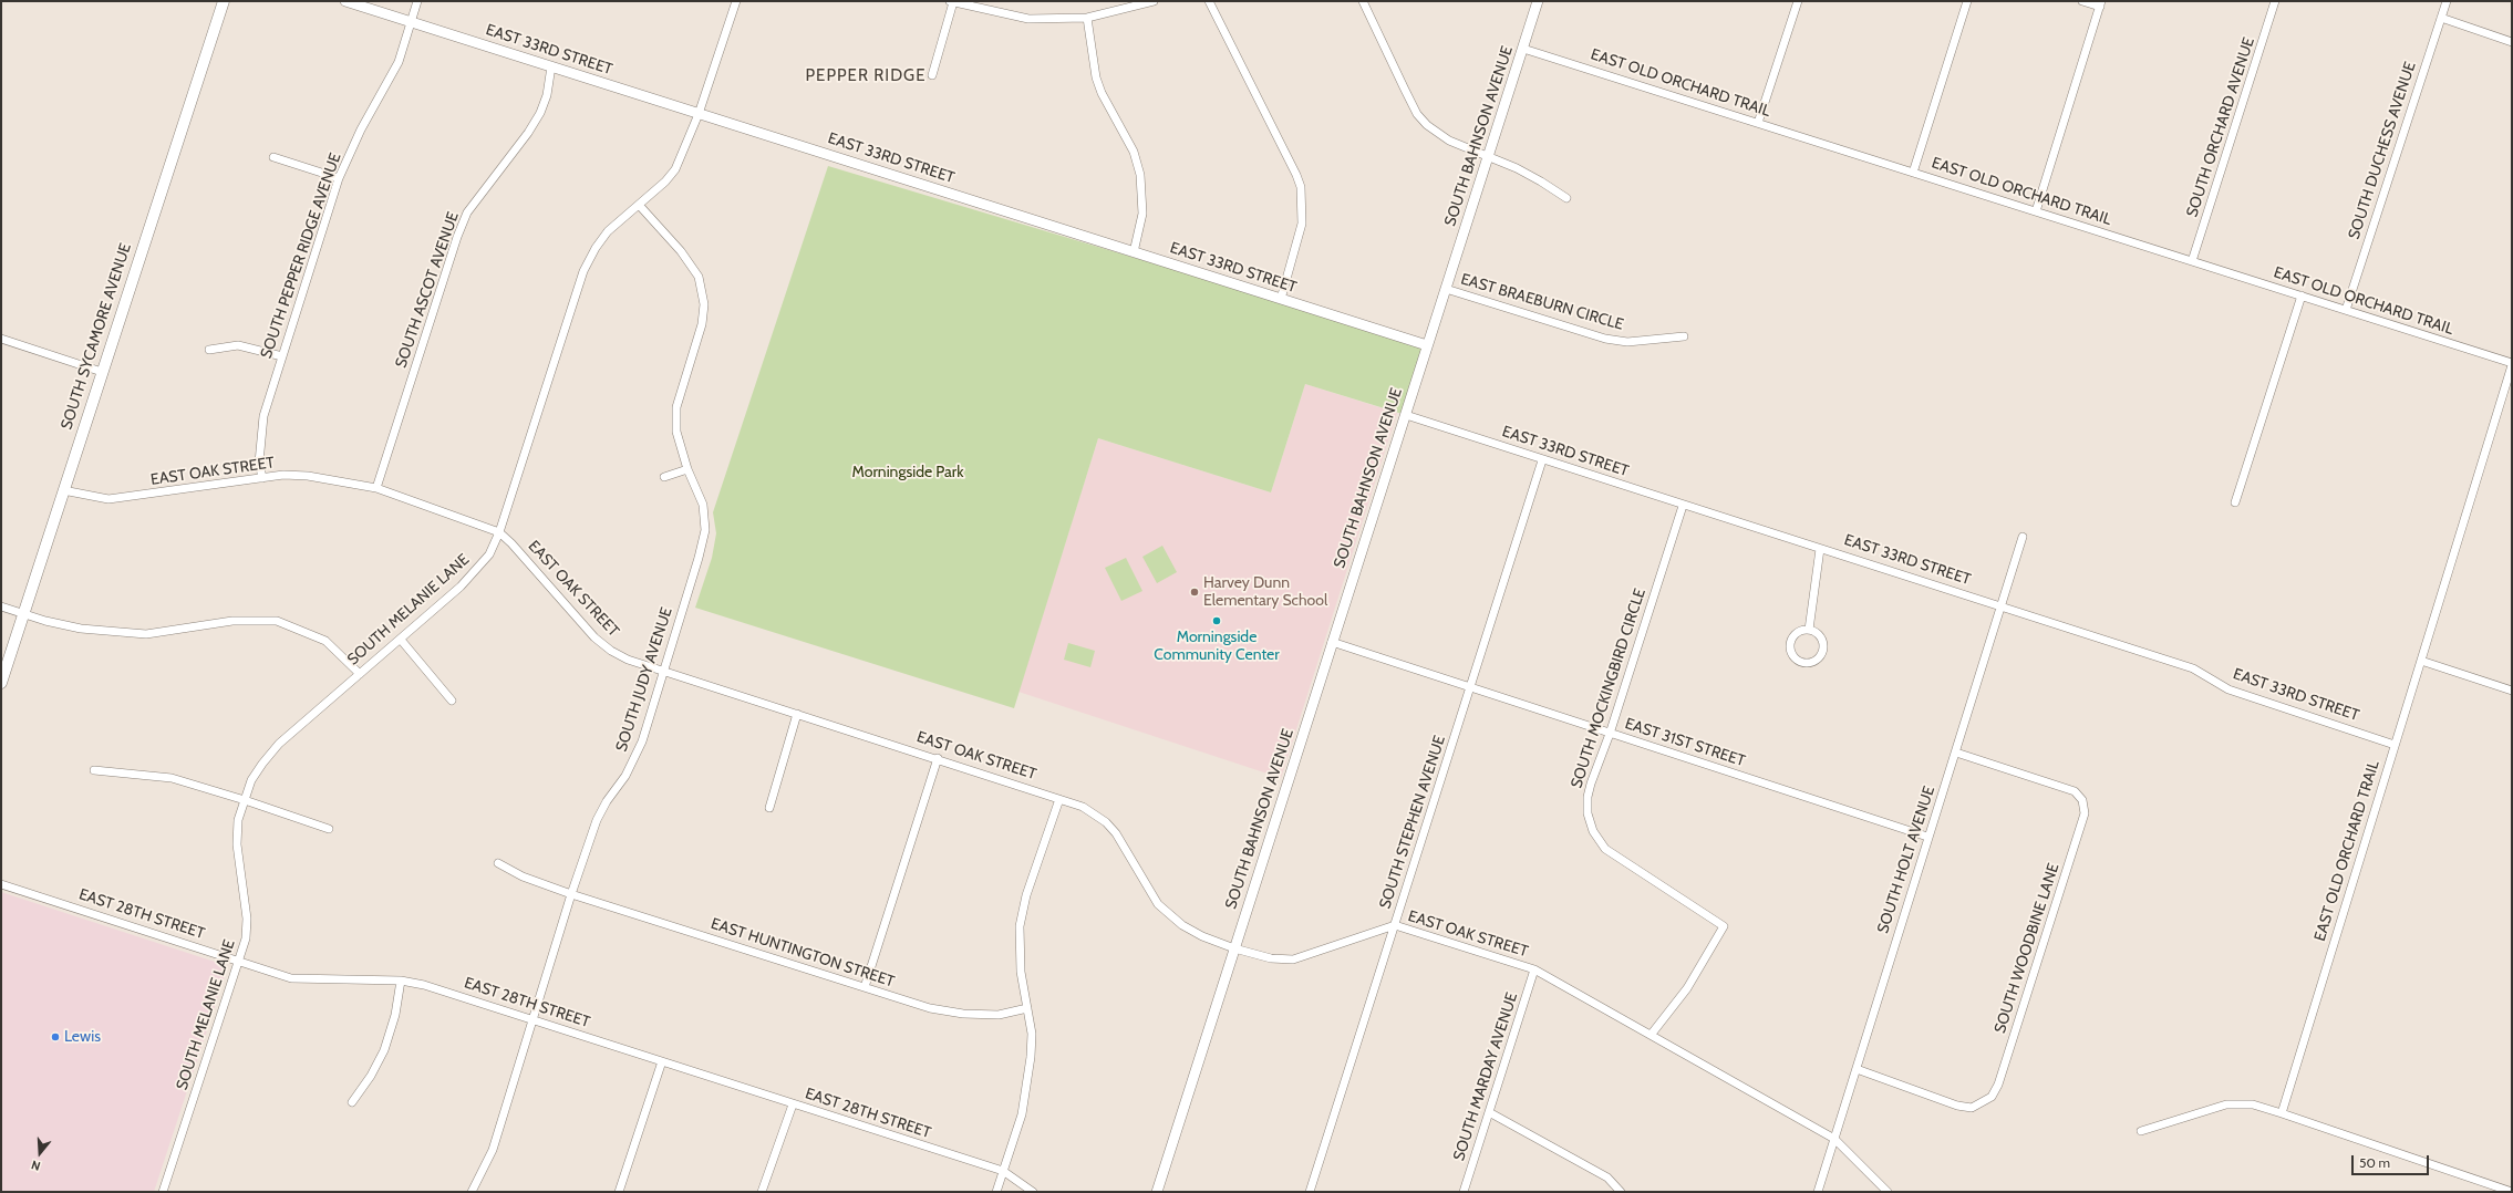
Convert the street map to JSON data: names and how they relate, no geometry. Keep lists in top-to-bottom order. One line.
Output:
{"streets":{"main road":["SOUTH SYCAMORE AVENUE"],"street":["EAST 33RD STREET","EAST OLD ORCHARD TRAIL","SOUTH ORCHARD AVENUE","SOUTH BAHNSON AVENUE","SOUTH DUCHESS AVENUE","SOUTH PEPPER RIDGE AVENUE","SOUTH ASCOT AVENUE","EAST BRAEBURN CIRCLE","EAST OAK STREET","SOUTH MELANIE LANE","SOUTH JUDY AVENUE","SOUTH MOCKINGBIRD CIRCLE","EAST 31ST STREET","SOUTH STEPHEN AVENUE","SOUTH HOLT AVENUE","EAST 28TH STREET","SOUTH WOODBINE LANE","EAST HUNTINGTON STREET","SOUTH MARDAY AVENUE"]},"crossings":[["EAST 33RD STREET","EAST OLD ORCHARD TRAIL"],["EAST 33RD STREET","SOUTH BAHNSON AVENUE"],["EAST 33RD STREET","SOUTH PEPPER RIDGE AVENUE"],["EAST 33RD STREET","SOUTH ASCOT AVENUE"],["EAST 33RD STREET","SOUTH MELANIE LANE"],["EAST 33RD STREET","SOUTH MOCKINGBIRD CIRCLE"],["EAST 33RD STREET","SOUTH STEPHEN AVENUE"],["EAST 33RD STREET","SOUTH HOLT AVENUE"],["EAST OLD ORCHARD TRAIL","SOUTH ORCHARD AVENUE"],["EAST OLD ORCHARD TRAIL","SOUTH BAHNSON AVENUE"],["EAST OLD ORCHARD TRAIL","SOUTH DUCHESS AVENUE"],["SOUTH BAHNSON AVENUE","EAST BRAEBURN CIRCLE"],["SOUTH BAHNSON AVENUE","EAST OAK STREET"],["SOUTH BAHNSON AVENUE","EAST 31ST STREET"],["SOUTH PEPPER RIDGE AVENUE","EAST OAK STREET"],["SOUTH ASCOT AVENUE","EAST OAK STREET"],["SOUTH SYCAMORE AVENUE","EAST OAK STREET"],["EAST OAK STREET","SOUTH MELANIE LANE"],["EAST OAK STREET","SOUTH JUDY AVENUE"],["EAST OAK STREET","SOUTH MOCKINGBIRD CIRCLE"],["EAST OAK STREET","SOUTH STEPHEN AVENUE"],["EAST OAK STREET","SOUTH HOLT AVENUE"],["EAST OAK STREET","SOUTH MARDAY AVENUE"],["SOUTH MELANIE LANE","SOUTH JUDY AVENUE"],["SOUTH MELANIE LANE","EAST 28TH STREET"],["SOUTH JUDY AVENUE","EAST 28TH STREET"],["SOUTH JUDY AVENUE","EAST HUNTINGTON STREET"],["SOUTH MOCKINGBIRD CIRCLE","EAST 31ST STREET"],["EAST 31ST STREET","SOUTH STEPHEN AVENUE"],["EAST 31ST STREET","SOUTH HOLT AVENUE"],["SOUTH HOLT AVENUE","SOUTH WOODBINE LANE"]],"districts":["PEPPER RIDGE"],"parks":["Morningside Park"],"places":["Harvey Dunn Elementary School","Morningside Community Center","Lewis"],"scale_bar":"50 m","north":"bottom"}
